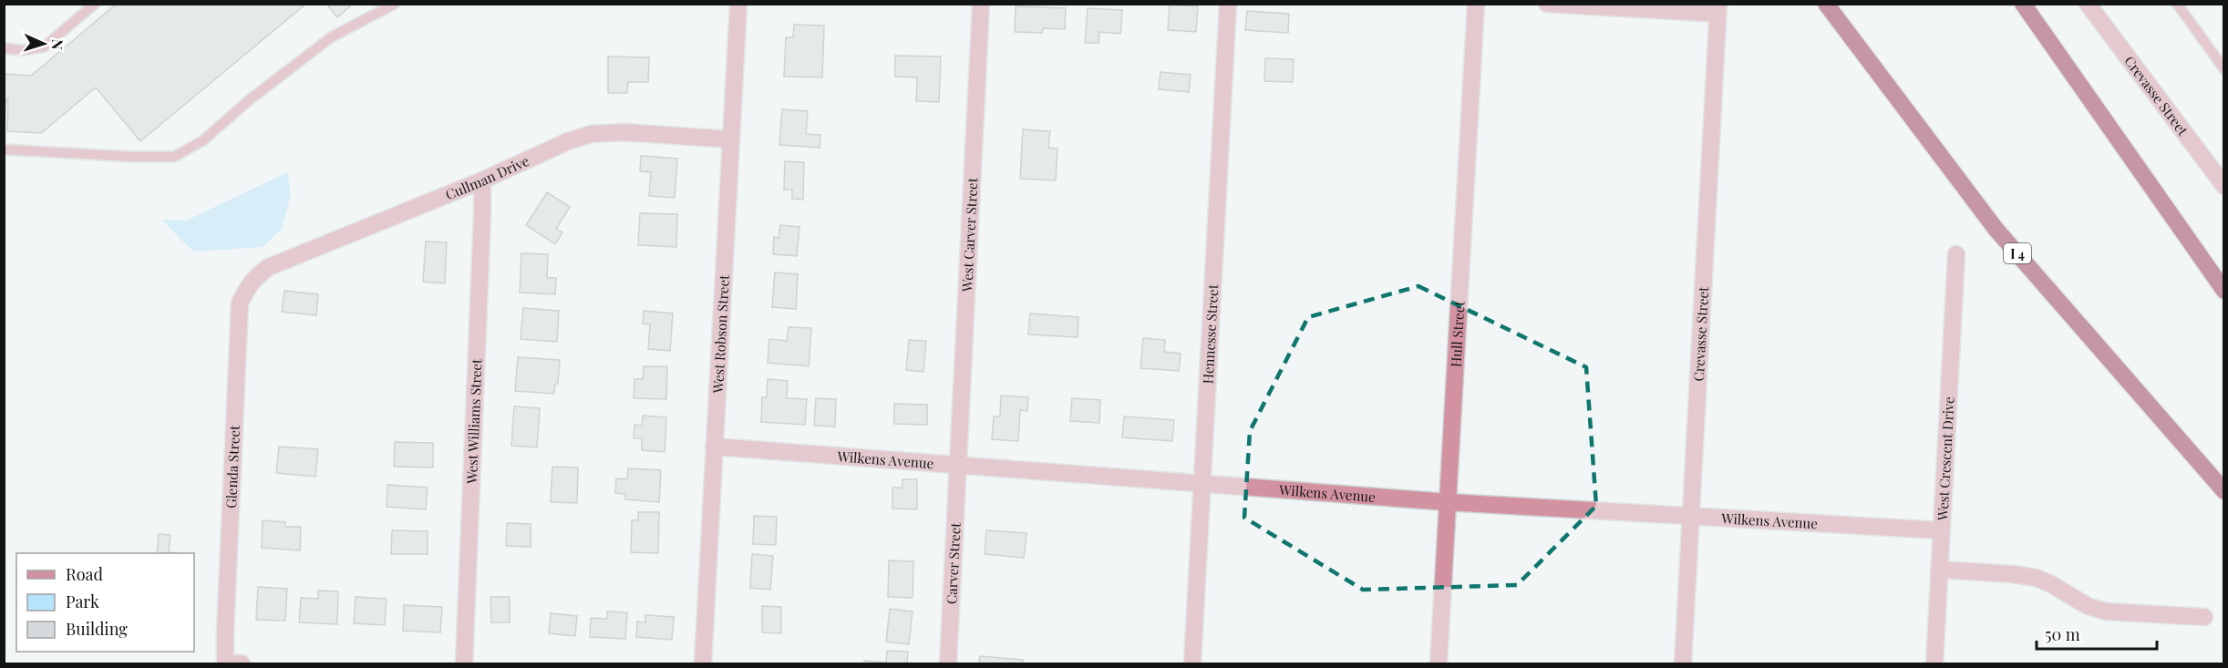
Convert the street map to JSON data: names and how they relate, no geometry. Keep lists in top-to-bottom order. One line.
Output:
{"streets":{"highway":["I 4"],"street":["Crevasse Street","Cullman Drive","West Carver Street","West Robson Street","Hennesse Street","Hull Street","West Williams Street","Wilkens Avenue","West Crescent Drive","Glenda Street","Carver Street"]},"crossings":[["Crevasse Street","Wilkens Avenue"],["Cullman Drive","West Robson Street"],["Cullman Drive","West Williams Street"],["Cullman Drive","Glenda Street"],["West Carver Street","Wilkens Avenue"],["West Carver Street","Carver Street"],["West Robson Street","Wilkens Avenue"],["Hennesse Street","Wilkens Avenue"],["Hull Street","Wilkens Avenue"],["Wilkens Avenue","West Crescent Drive"],["Wilkens Avenue","Carver Street"]],"legend":["Road","Park","Building"],"scale_bar":"50 m","north":"right"}
